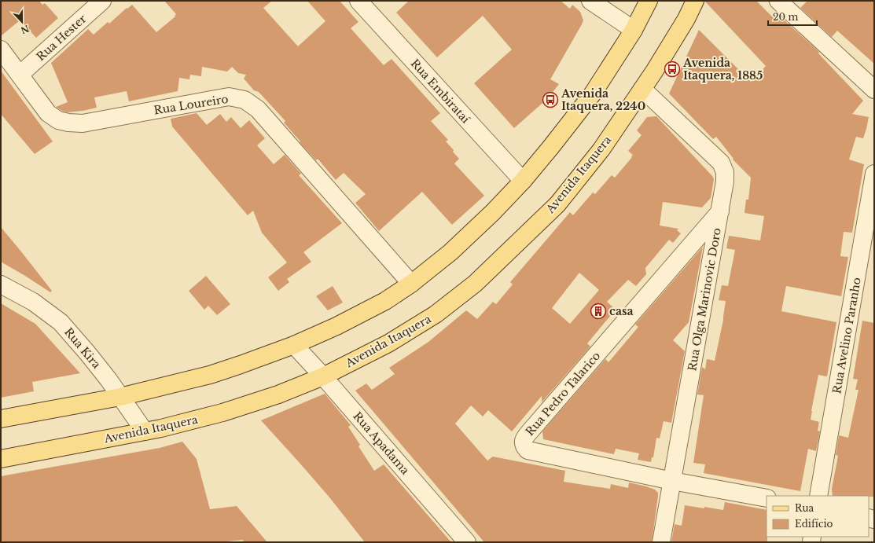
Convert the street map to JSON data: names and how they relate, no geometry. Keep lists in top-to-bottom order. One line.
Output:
{"streets":{"main road":["Avenida Itaquera"],"street":["Rua Hester","Rua Embirataí","Rua Loureiro","Rua Olga Marinovic Doro","Rua Avelino Paranho","Rua Kira","Rua Pedro Talarico","Rua Apadama"]},"crossings":[["Rua Hester","Rua Loureiro"],["Avenida Itaquera","Rua Olga Marinovic Doro"],["Avenida Itaquera","Rua Kira"],["Avenida Itaquera","Rua Apadama"],["Rua Olga Marinovic Doro","Rua Pedro Talarico"]],"places":{"bus stop":["Avenida Itaquera, 1885","Avenida Itaquera, 2240"],"building":["casa"]},"legend":["Rua","Edifício"],"scale_bar":"20 m","north":"bottom"}
